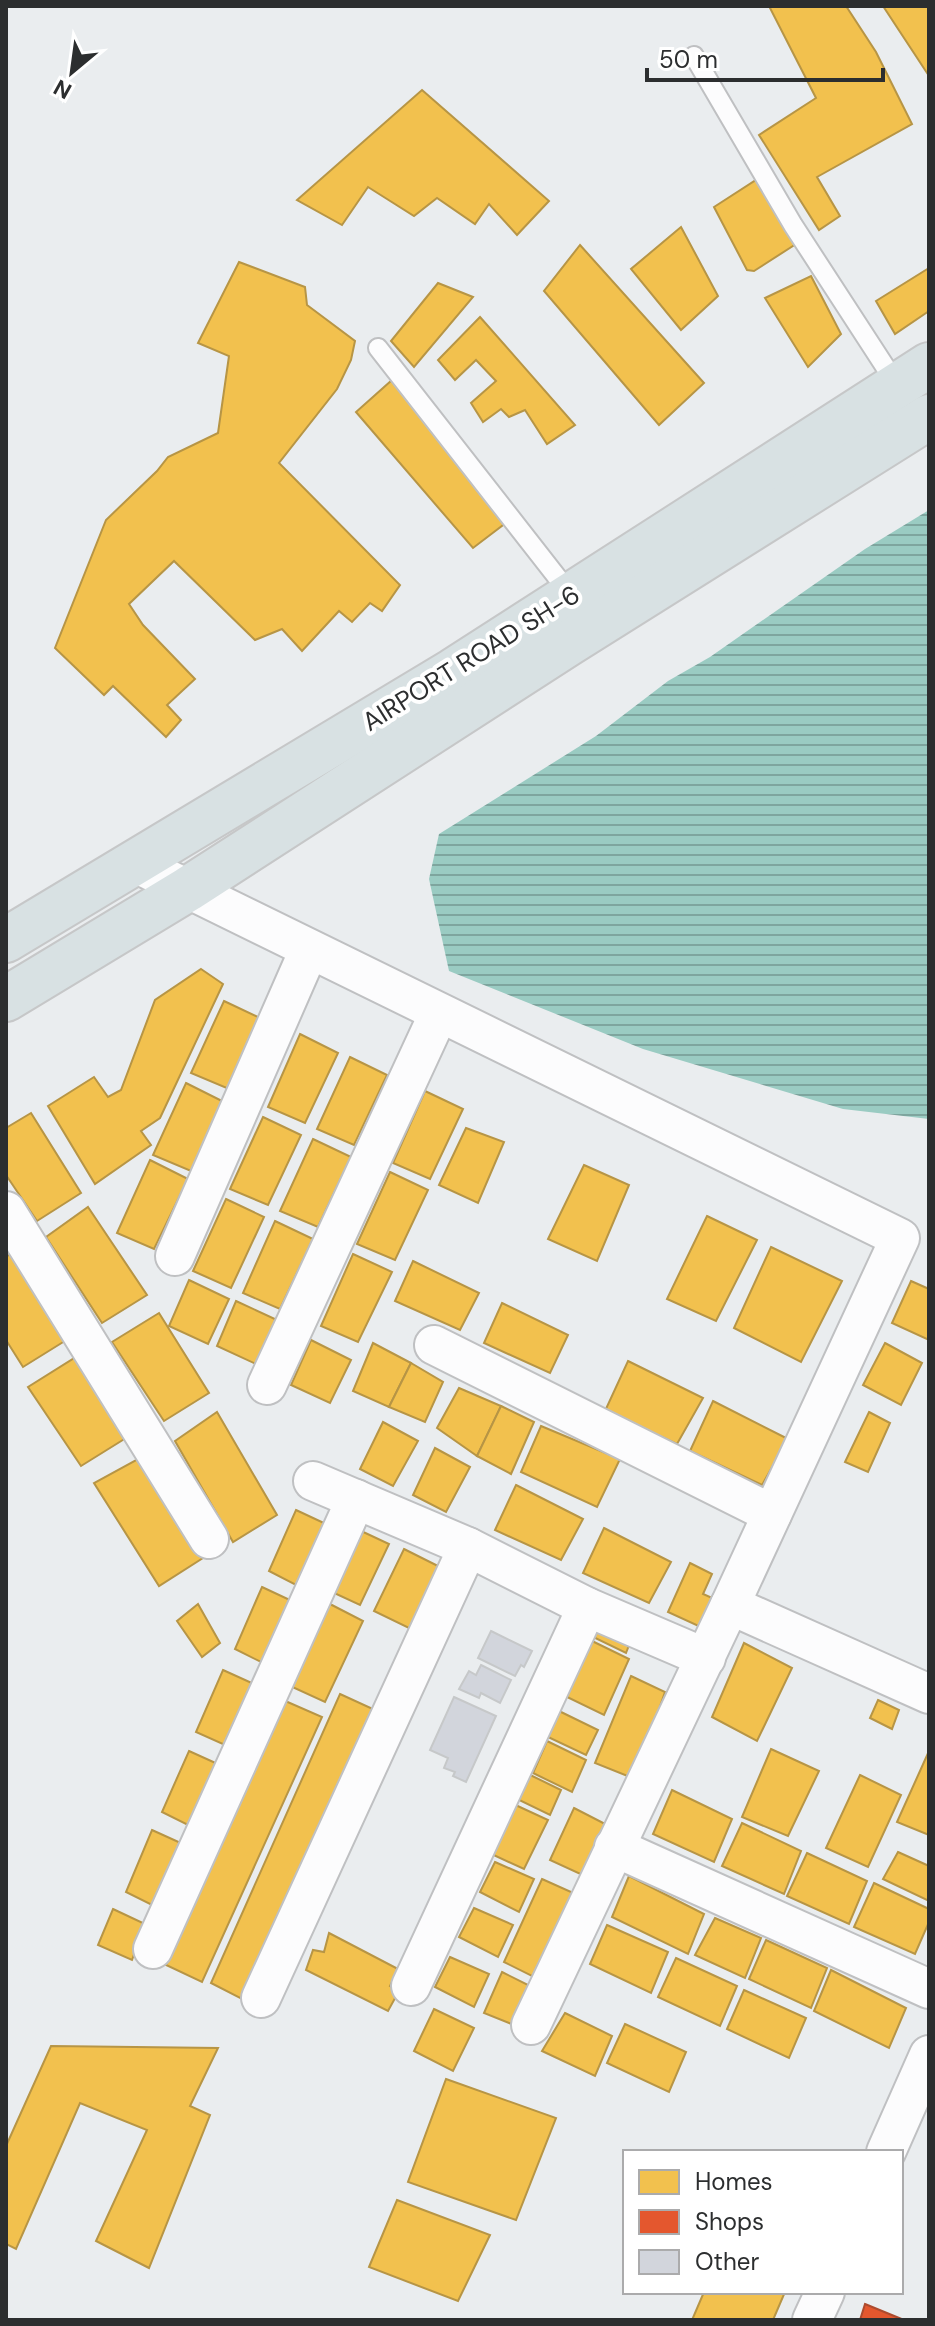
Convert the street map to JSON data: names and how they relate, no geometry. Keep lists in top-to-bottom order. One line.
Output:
{"streets":{"main road":["AIRPORT ROAD SH-6"]},"legend":["Homes","Shops","Other"],"scale_bar":"50 m","north":"bottom left"}
